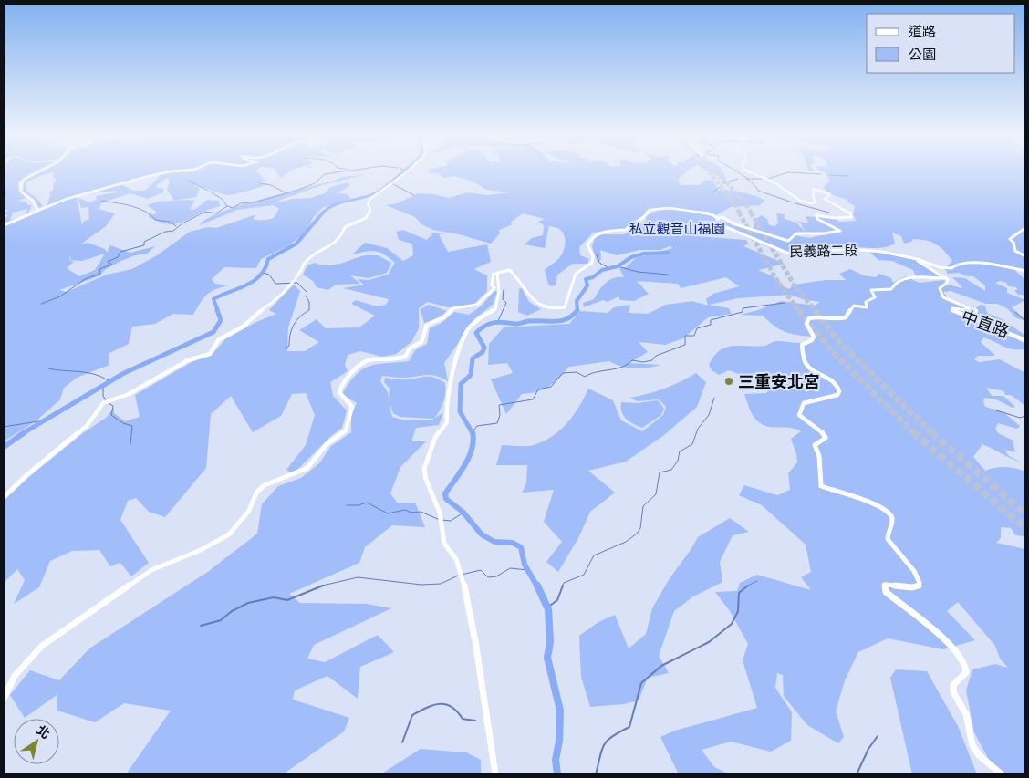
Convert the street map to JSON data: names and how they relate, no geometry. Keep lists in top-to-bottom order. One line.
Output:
{"streets":{"street":["民義路二段","中直路"]},"parks":["私立觀音山福園"],"places":["三重安北宮"],"legend":["道路","公園"],"north":"top right"}
